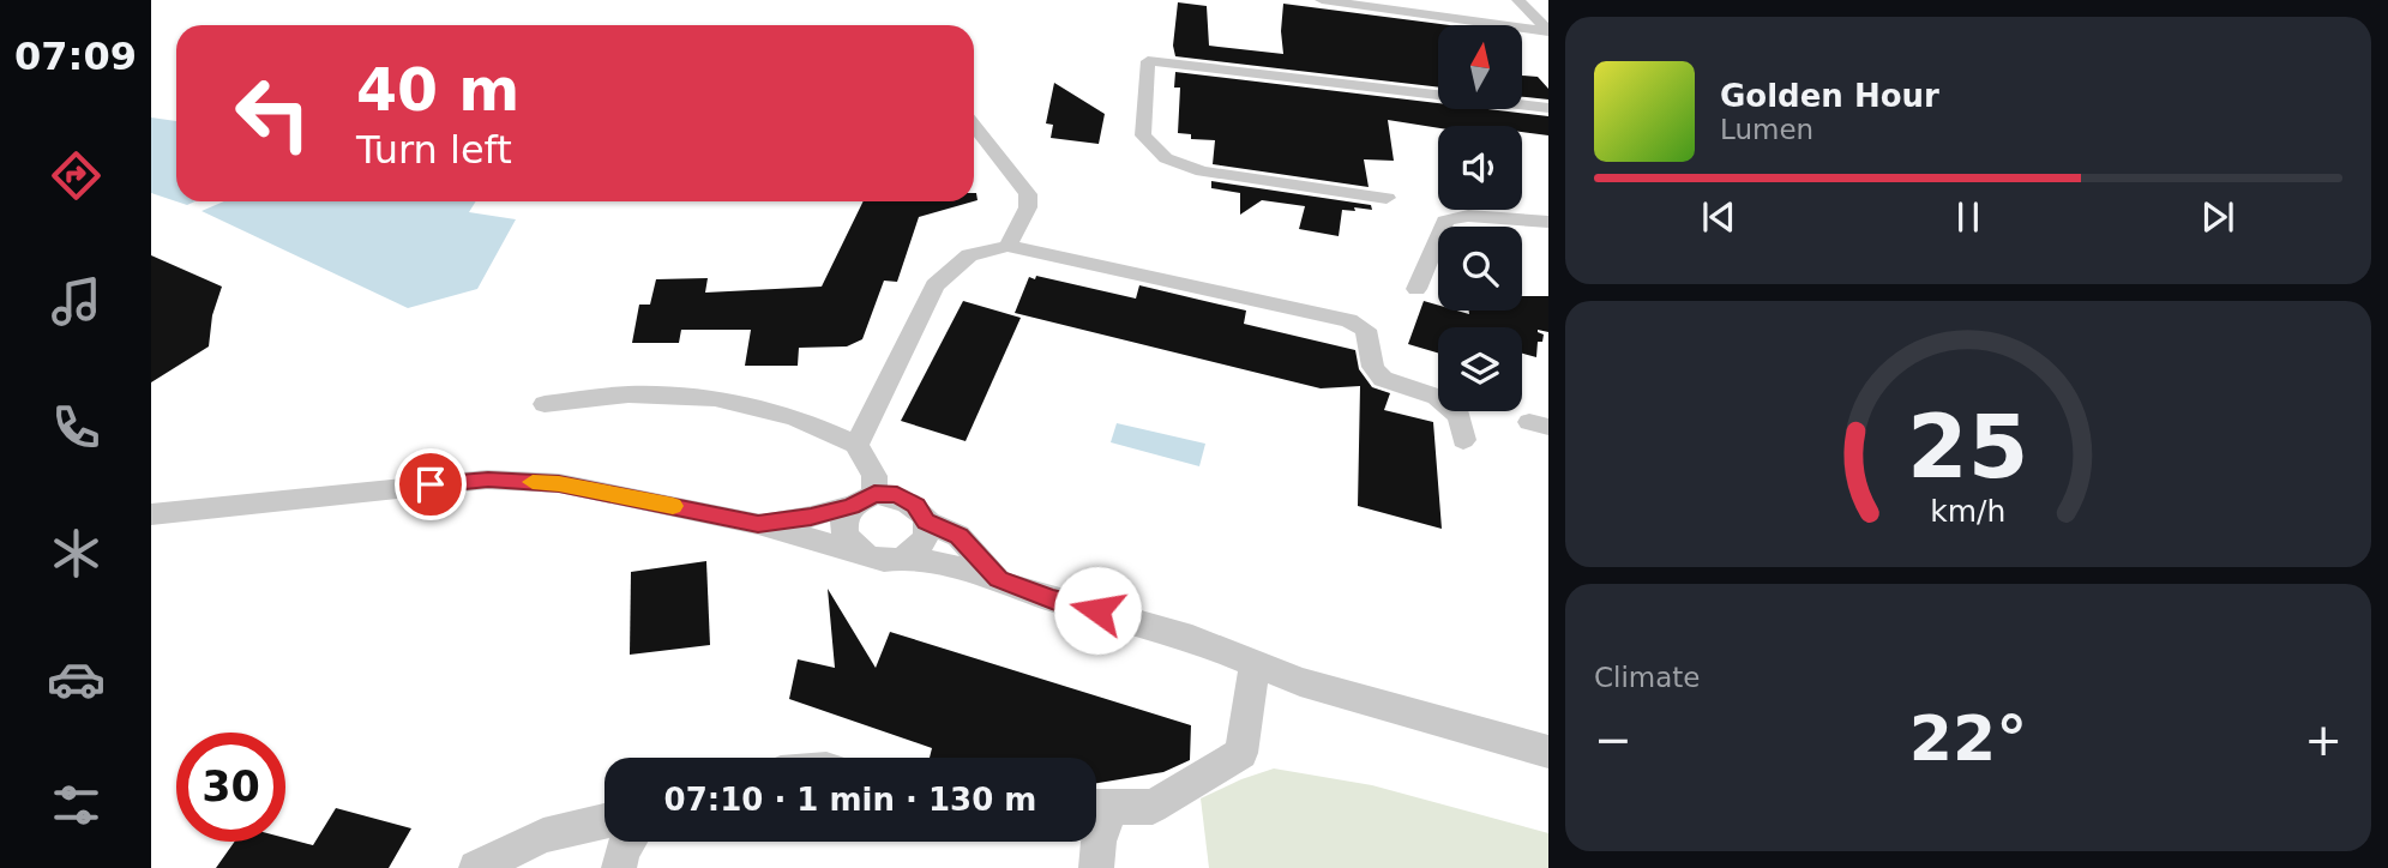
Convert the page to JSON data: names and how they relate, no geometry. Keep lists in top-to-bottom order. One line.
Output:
{"north":"top","page":{"tabs":"07:09","turn":["40 m","Turn left"],"song":["Golden Hour","Lumen"],"tile":"Climate","heat":["−","22°","+"],"limit":"30","trip":"07:10 · 1 min · 130 m","gauge":["25","km/h"]}}
